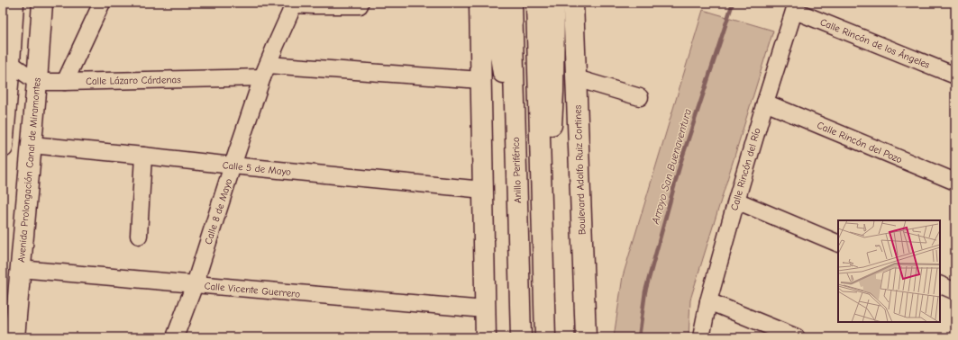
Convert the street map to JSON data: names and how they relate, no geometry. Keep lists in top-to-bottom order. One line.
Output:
{"streets":{"main road":["Avenida Prolongación Canal de Miramontes","Anillo Periférico","Boulevard Adolfo Ruiz Cortines"],"street":["Calle Rincón de los Ángeles","Calle Lázaro Cárdenas","Calle Rincón del Pozo","Calle 5 de Mayo","Calle Rincón del Río","Calle 8 de Mayo","Calle Vicente Guerrero"]},"crossings":[["Calle Rincón de los Ángeles","Calle Rincón del Río"],["Calle Lázaro Cárdenas","Avenida Prolongación Canal de Miramontes"],["Calle Lázaro Cárdenas","Calle 8 de Mayo"],["Calle Rincón del Pozo","Calle Rincón del Río"],["Calle 5 de Mayo","Avenida Prolongación Canal de Miramontes"],["Calle 5 de Mayo","Calle 8 de Mayo"],["Avenida Prolongación Canal de Miramontes","Calle Vicente Guerrero"],["Calle 8 de Mayo","Calle Vicente Guerrero"]],"water":["Arroyo San Buenaventura"]}
